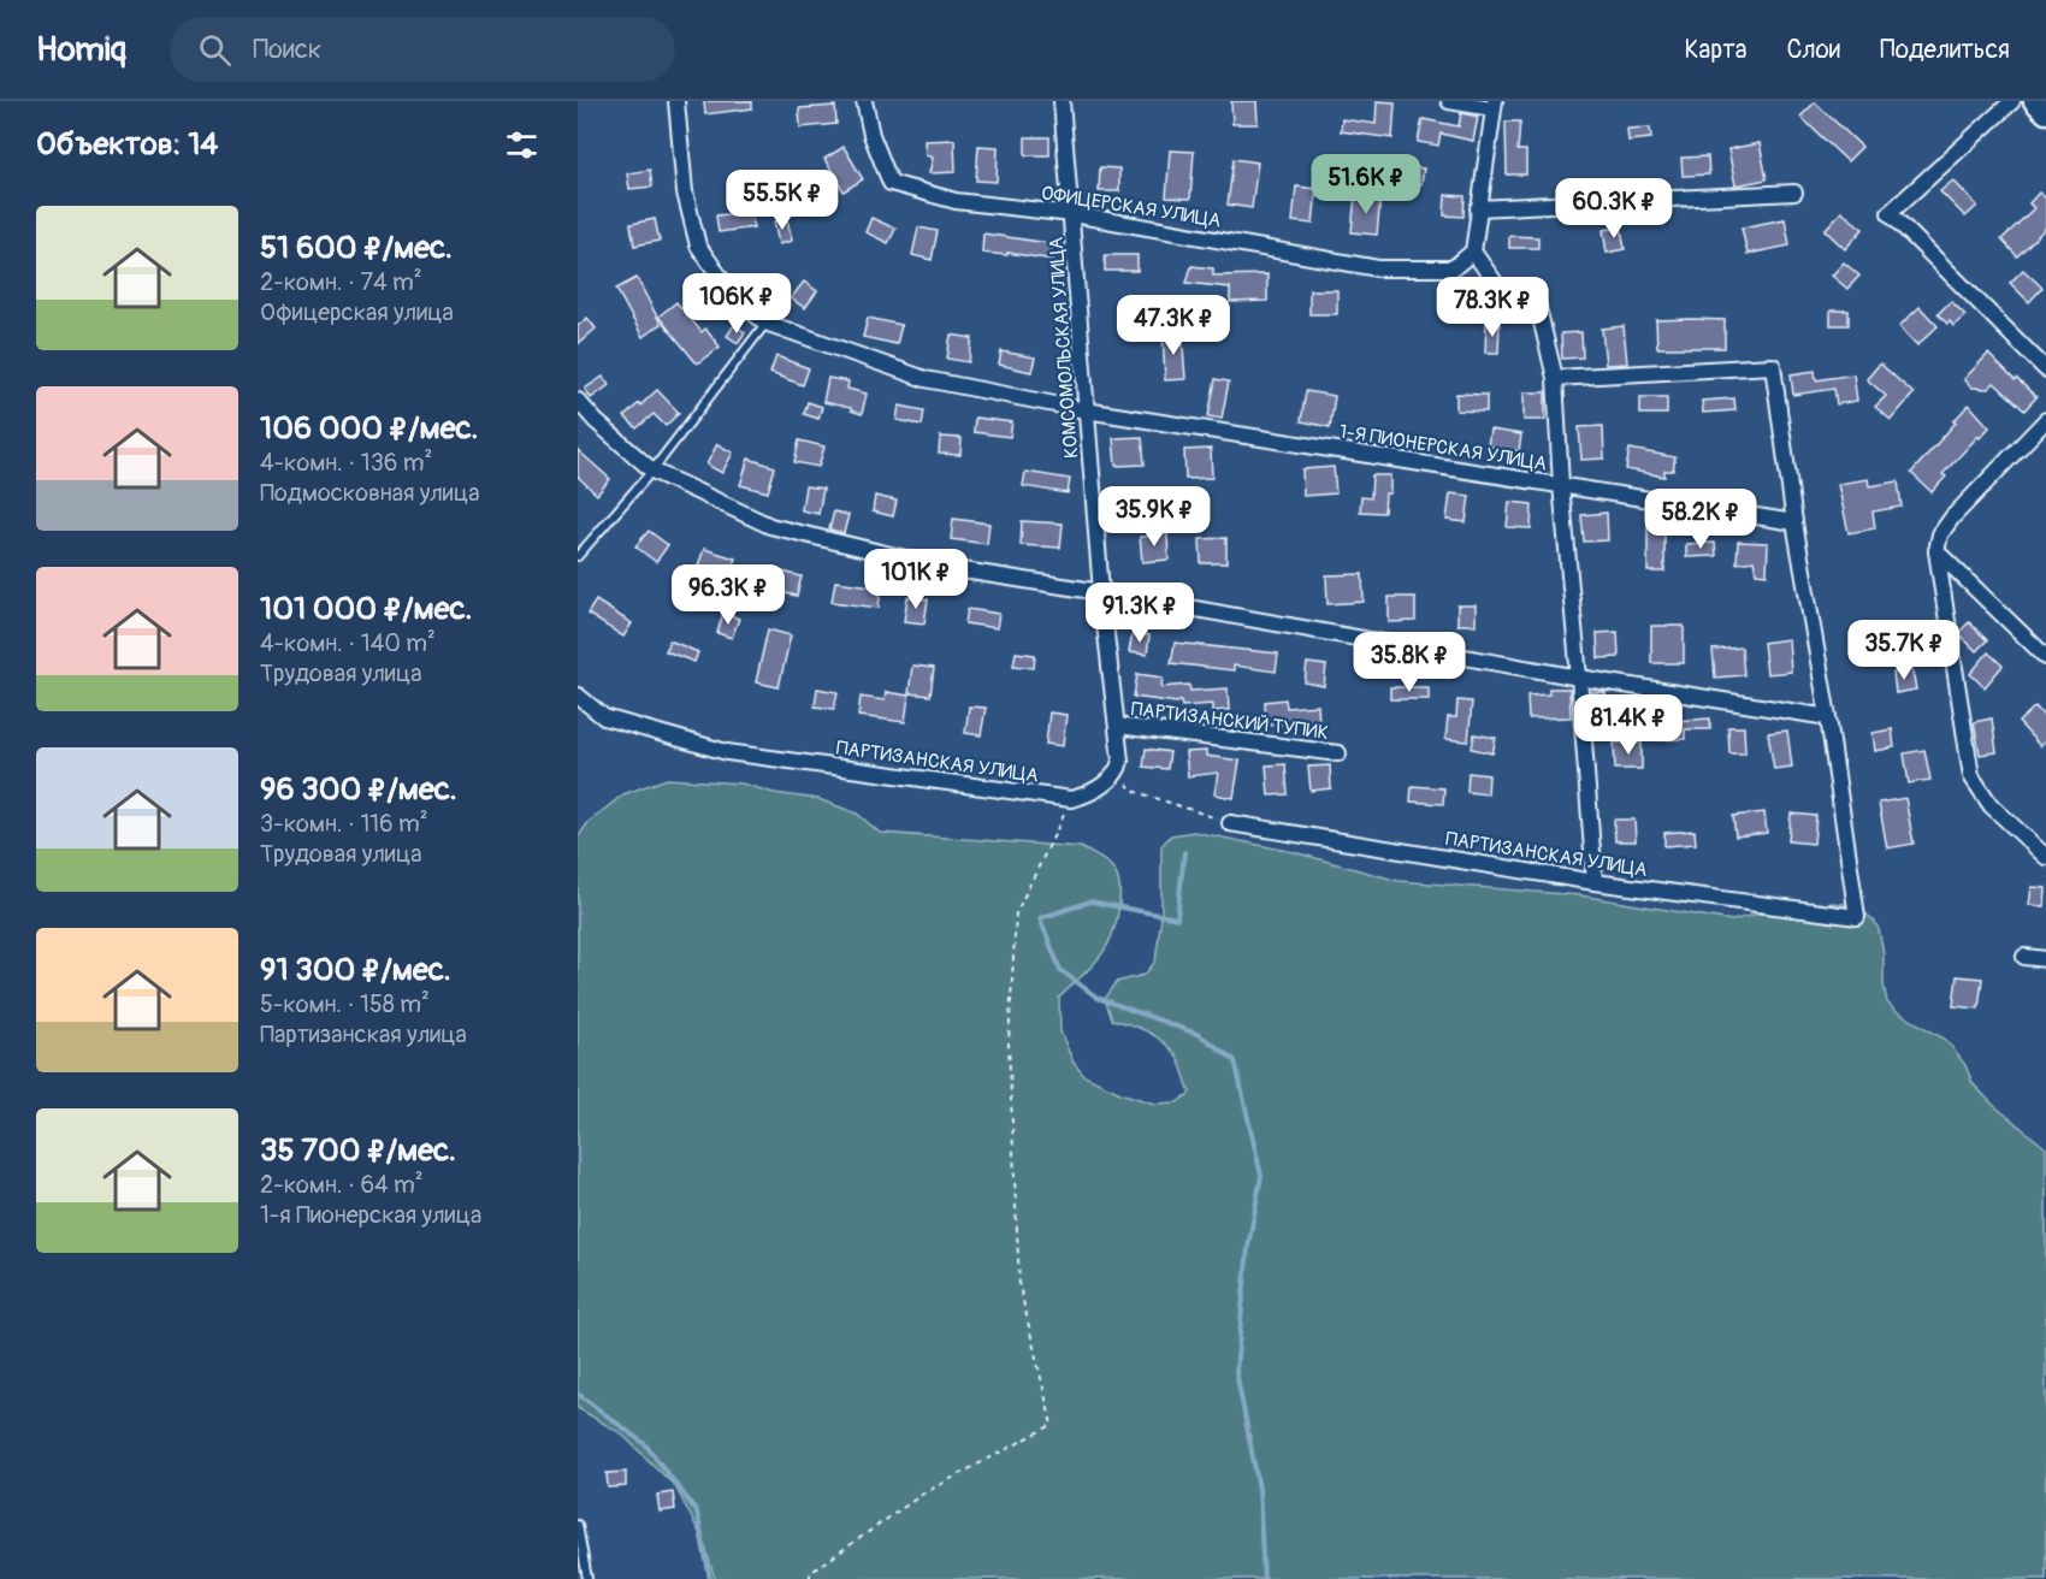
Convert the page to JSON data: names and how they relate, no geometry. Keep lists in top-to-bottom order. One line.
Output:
{"streets":{"street":["ОФИЦЕРСКАЯ УЛИЦА","КОМСОМОЛЬСКАЯ УЛИЦА","1-Я ПИОНЕРСКАЯ УЛИЦА","ПАРТИЗАНСКИЙ ТУПИК","ПАРТИЗАНСКАЯ УЛИЦА"]},"crossings":[["ОФИЦЕРСКАЯ УЛИЦА","КОМСОМОЛЬСКАЯ УЛИЦА"],["КОМСОМОЛЬСКАЯ УЛИЦА","1-Я ПИОНЕРСКАЯ УЛИЦА"]],"page":{"header":"Homiq","search":"Поиск","nav":["Карта","Слои","Поделиться"],"heading":"Объектов: 14","price":["51.6K ₽","55.5K ₽","60.3K ₽","106K ₽","78.3K ₽","47.3K ₽","35.9K ₽","58.2K ₽","101K ₽","96.3K ₽","91.3K ₽","35.7K ₽","35.8K ₽","81.4K ₽"],"list":[{"name":"51 600 ₽/мес.","note":"2-комн. · 74 m² · Офицерская улица"},{"name":"106 000 ₽/мес.","note":"4-комн. · 136 m² · Подмосковная улица"},{"name":"101 000 ₽/мес.","note":"4-комн. · 140 m² · Трудовая улица"},{"name":"96 300 ₽/мес.","note":"3-комн. · 116 m² · Трудовая улица"},{"name":"91 300 ₽/мес.","note":"5-комн. · 158 m² · Партизанская улица"},{"name":"35 700 ₽/мес.","note":"2-комн. · 64 m² · 1-я Пионерская улица"}]}}
